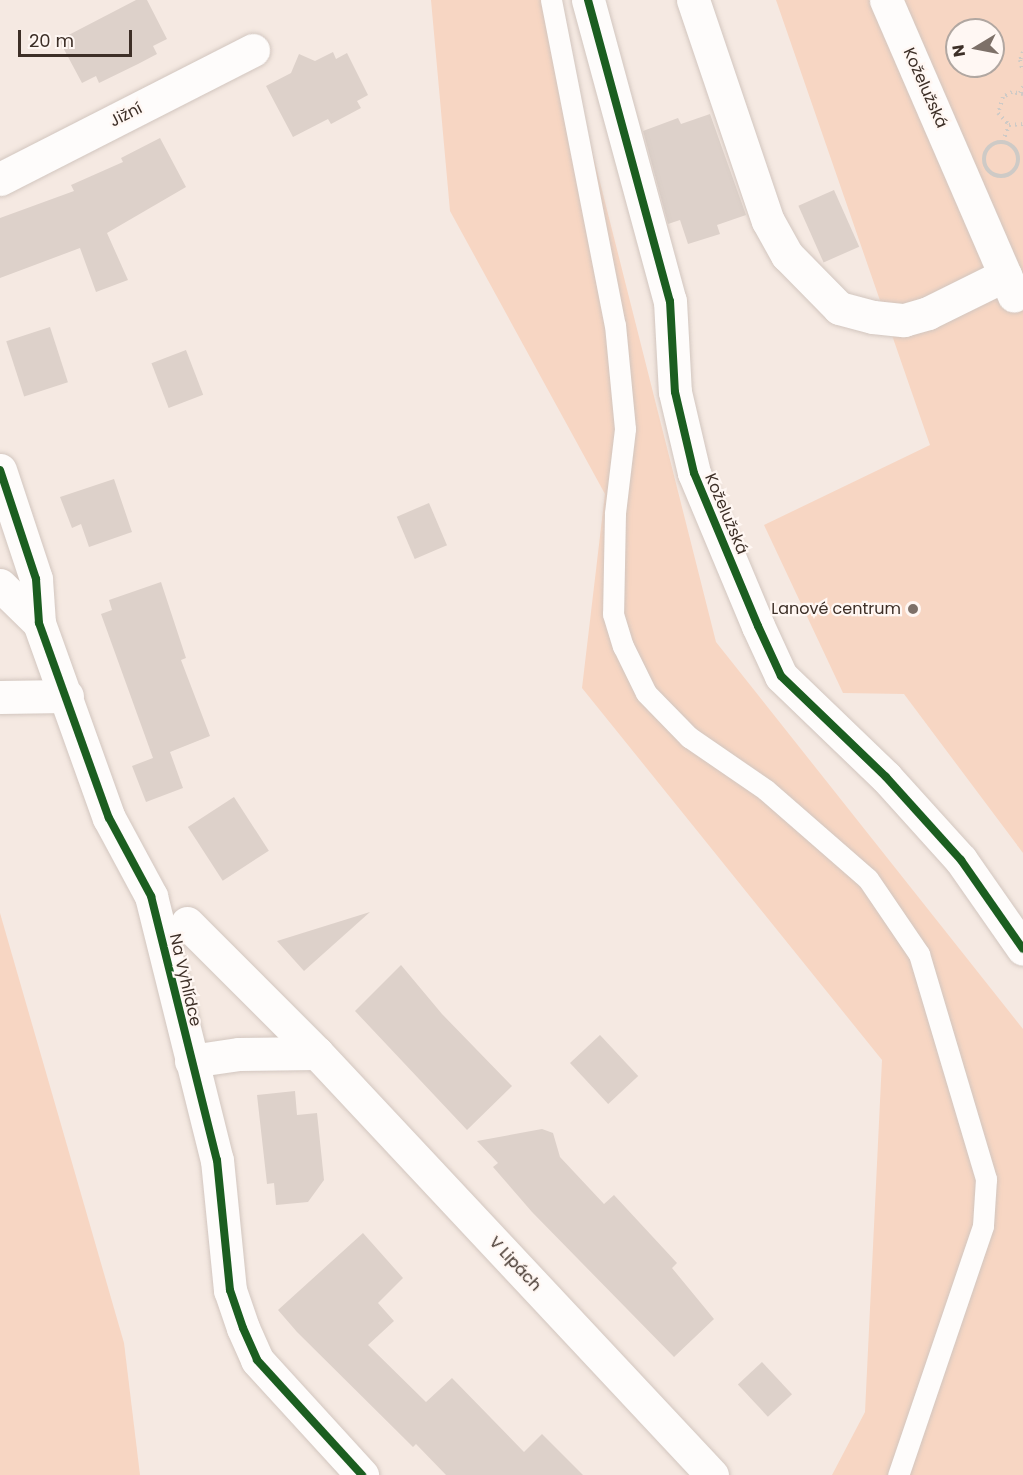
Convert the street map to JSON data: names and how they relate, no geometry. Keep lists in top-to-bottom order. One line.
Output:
{"streets":{"street":["Koželužská","Jižní","Na Vyhlídce","V Lipách"]},"places":["Lanové centrum"],"scale_bar":"20 m","north":"left"}
